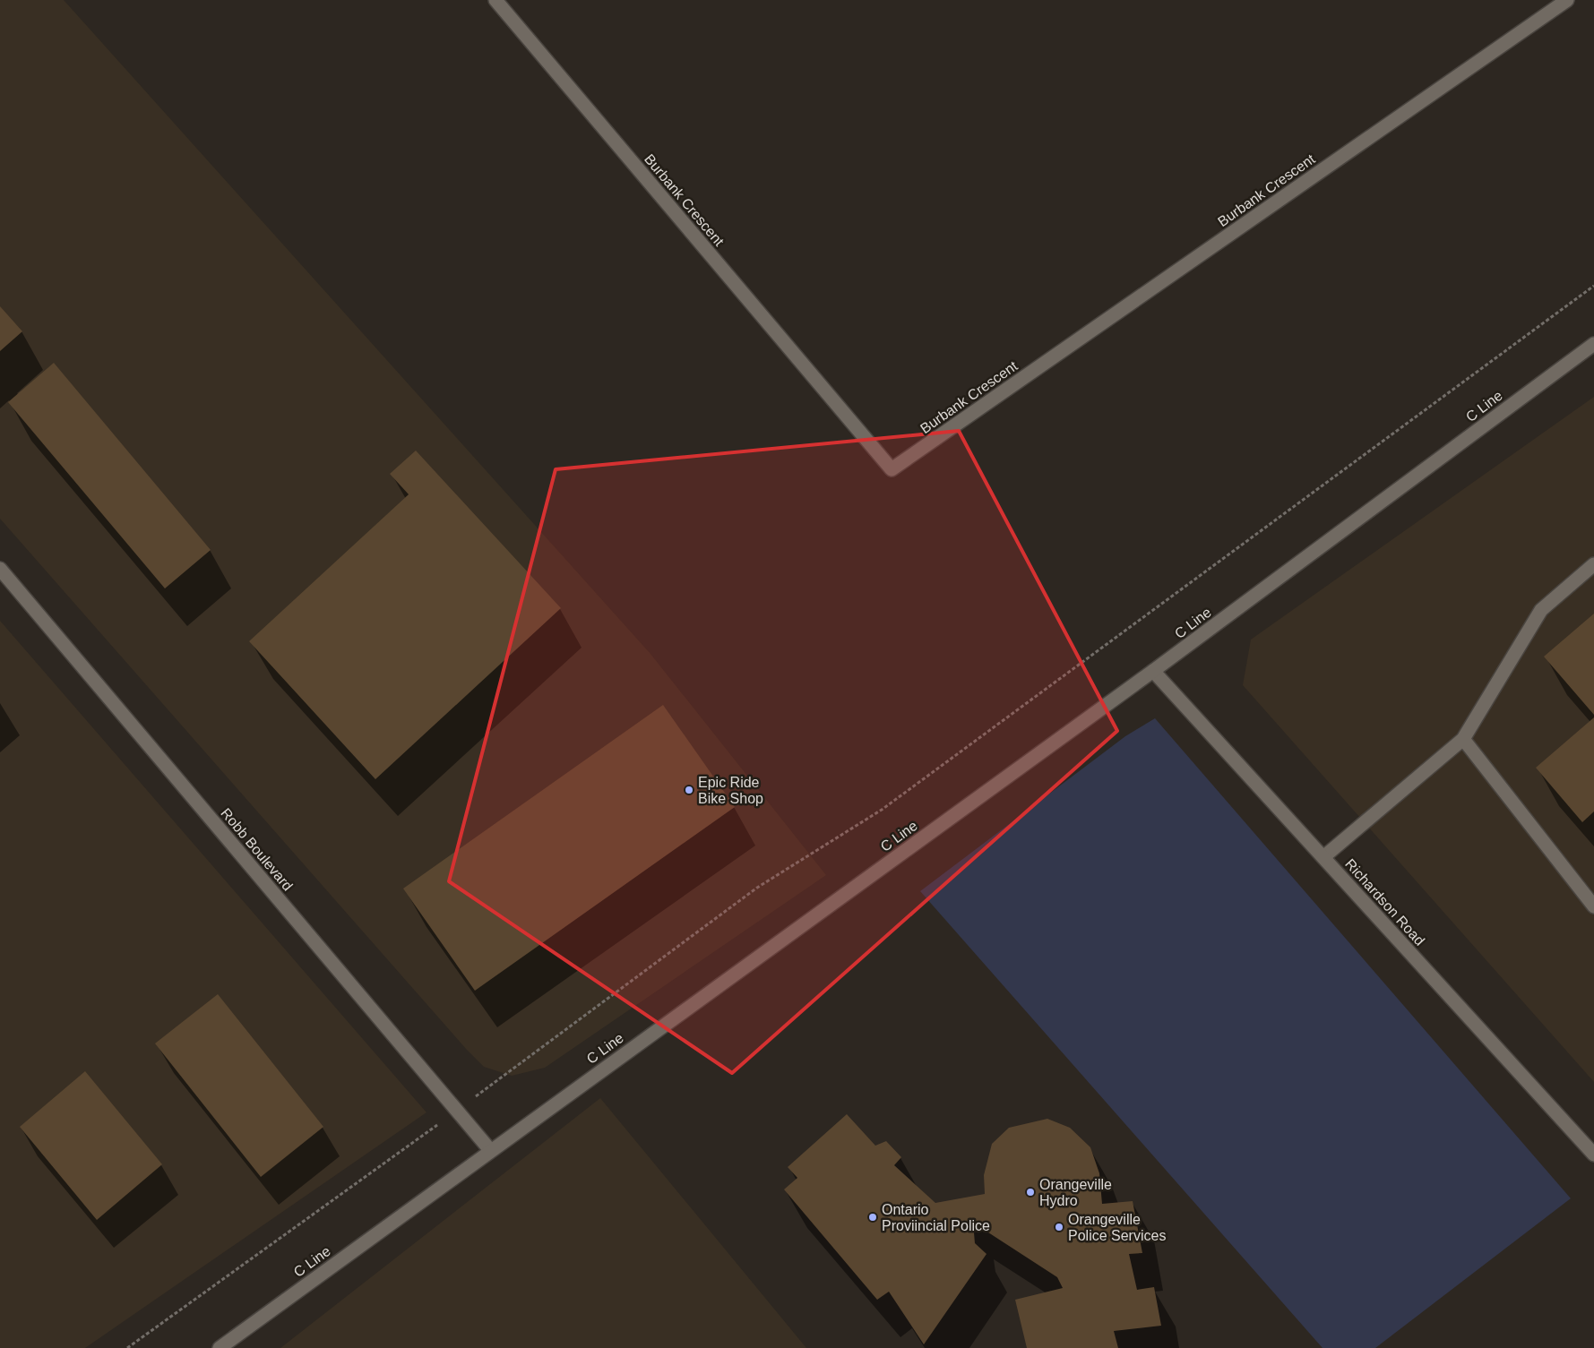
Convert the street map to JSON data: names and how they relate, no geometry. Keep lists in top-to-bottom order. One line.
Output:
{"streets":{"street":["Burbank Crescent","C Line","Robb Boulevard","Richardson Road"]},"crossings":[["C Line","Robb Boulevard"],["C Line","Richardson Road"]],"places":["Epic Ride Bike Shop","Orangeville Hydro","Ontario Proviincial Police","Orangeville Police Services"]}
